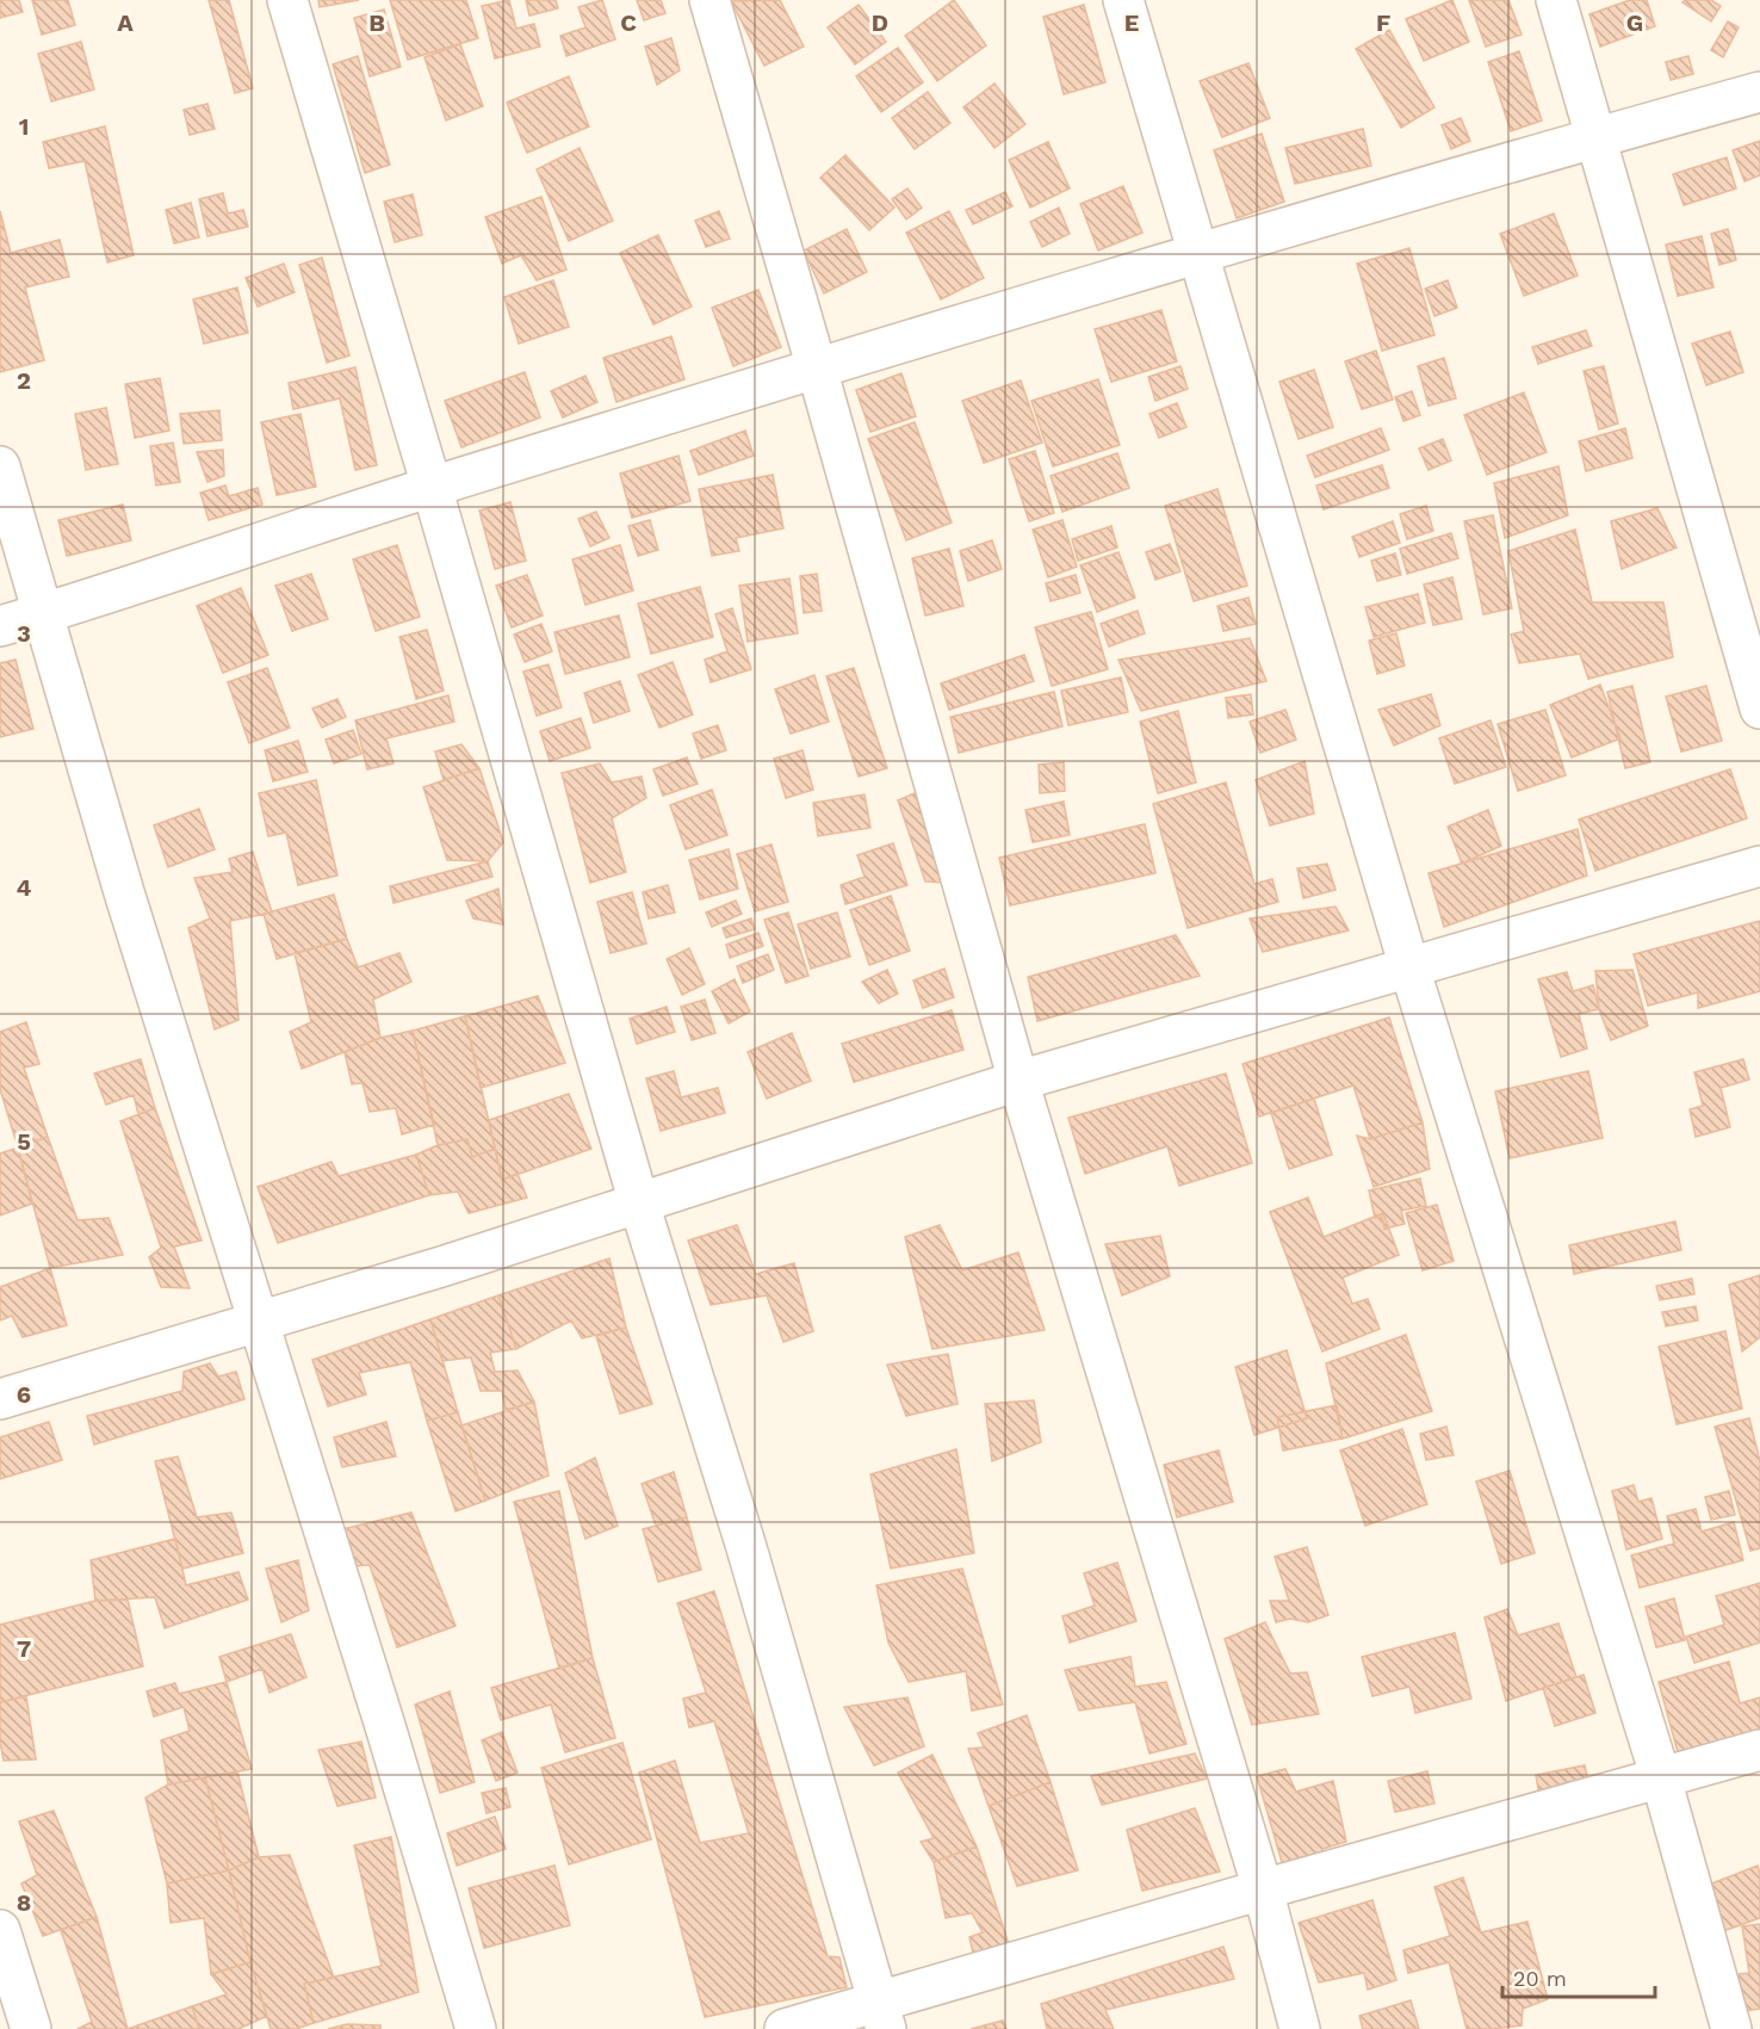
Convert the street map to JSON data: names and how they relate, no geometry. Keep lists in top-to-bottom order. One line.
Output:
{"scale_bar":"20 m","grid":{"columns":["A","B","C","D","E","F","G"],"rows":["1","2","3","4","5","6","7","8"]}}
